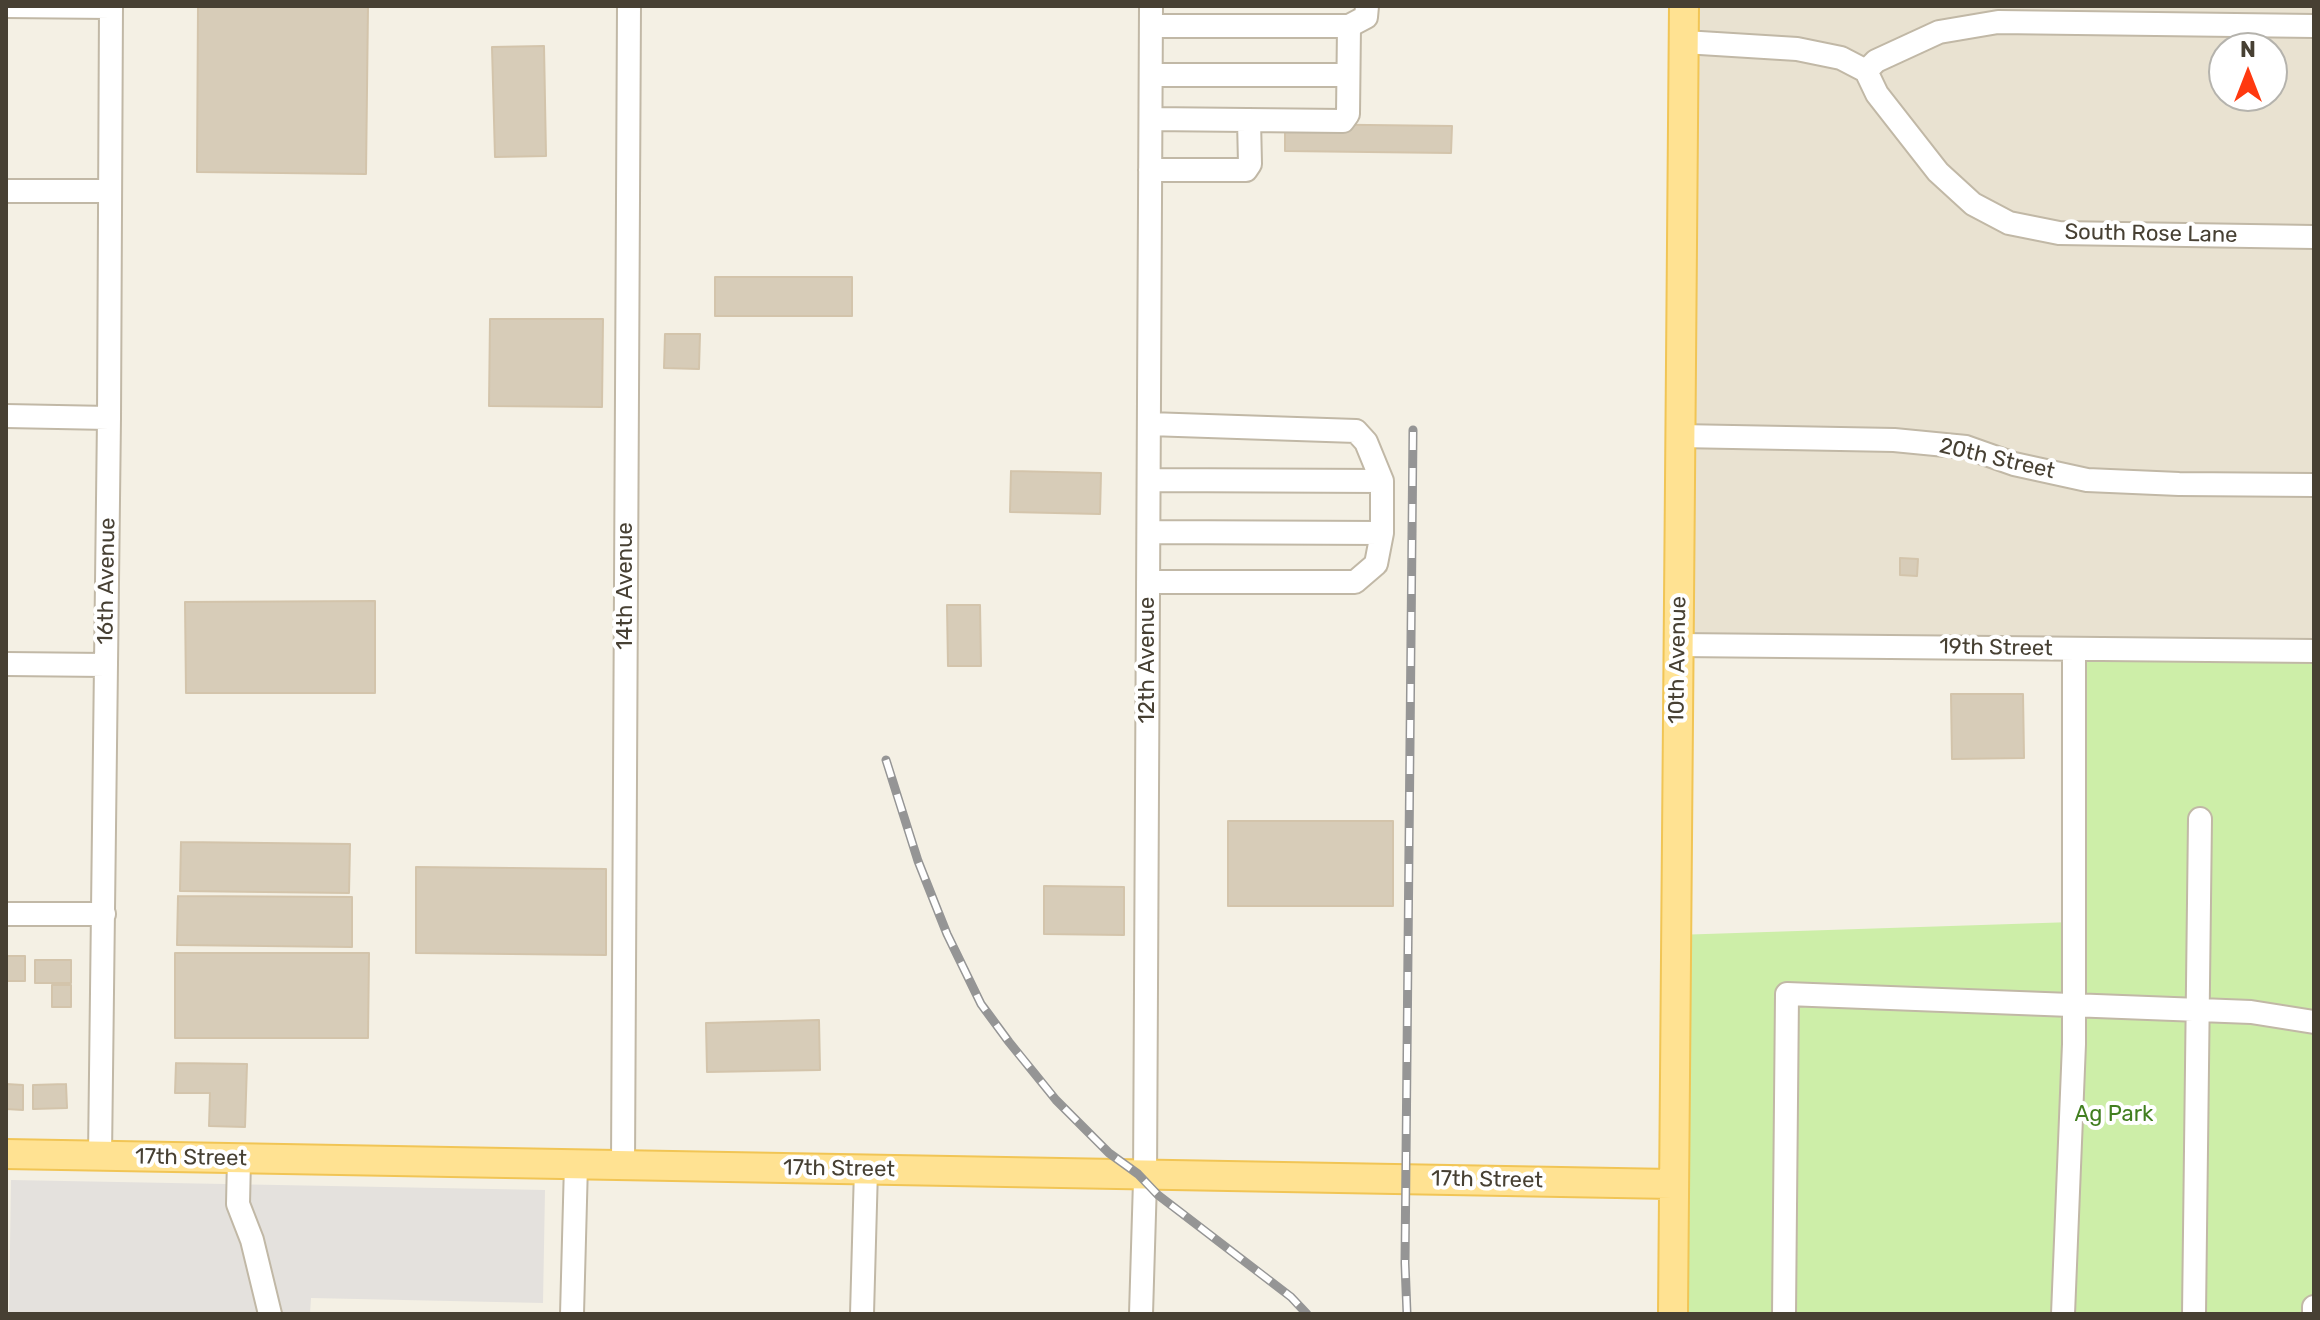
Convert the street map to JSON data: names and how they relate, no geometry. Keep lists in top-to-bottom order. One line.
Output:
{"streets":{"main road":["10th Avenue","17th Street"],"street":["South Rose Lane","20th Street","16th Avenue","14th Avenue","19th Street","12th Avenue"]},"crossings":[["20th Street","10th Avenue"],["16th Avenue","17th Street"],["14th Avenue","17th Street"],["19th Street","10th Avenue"],["12th Avenue","17th Street"],["10th Avenue","17th Street"]],"parks":["Ag Park"],"north":"top"}
